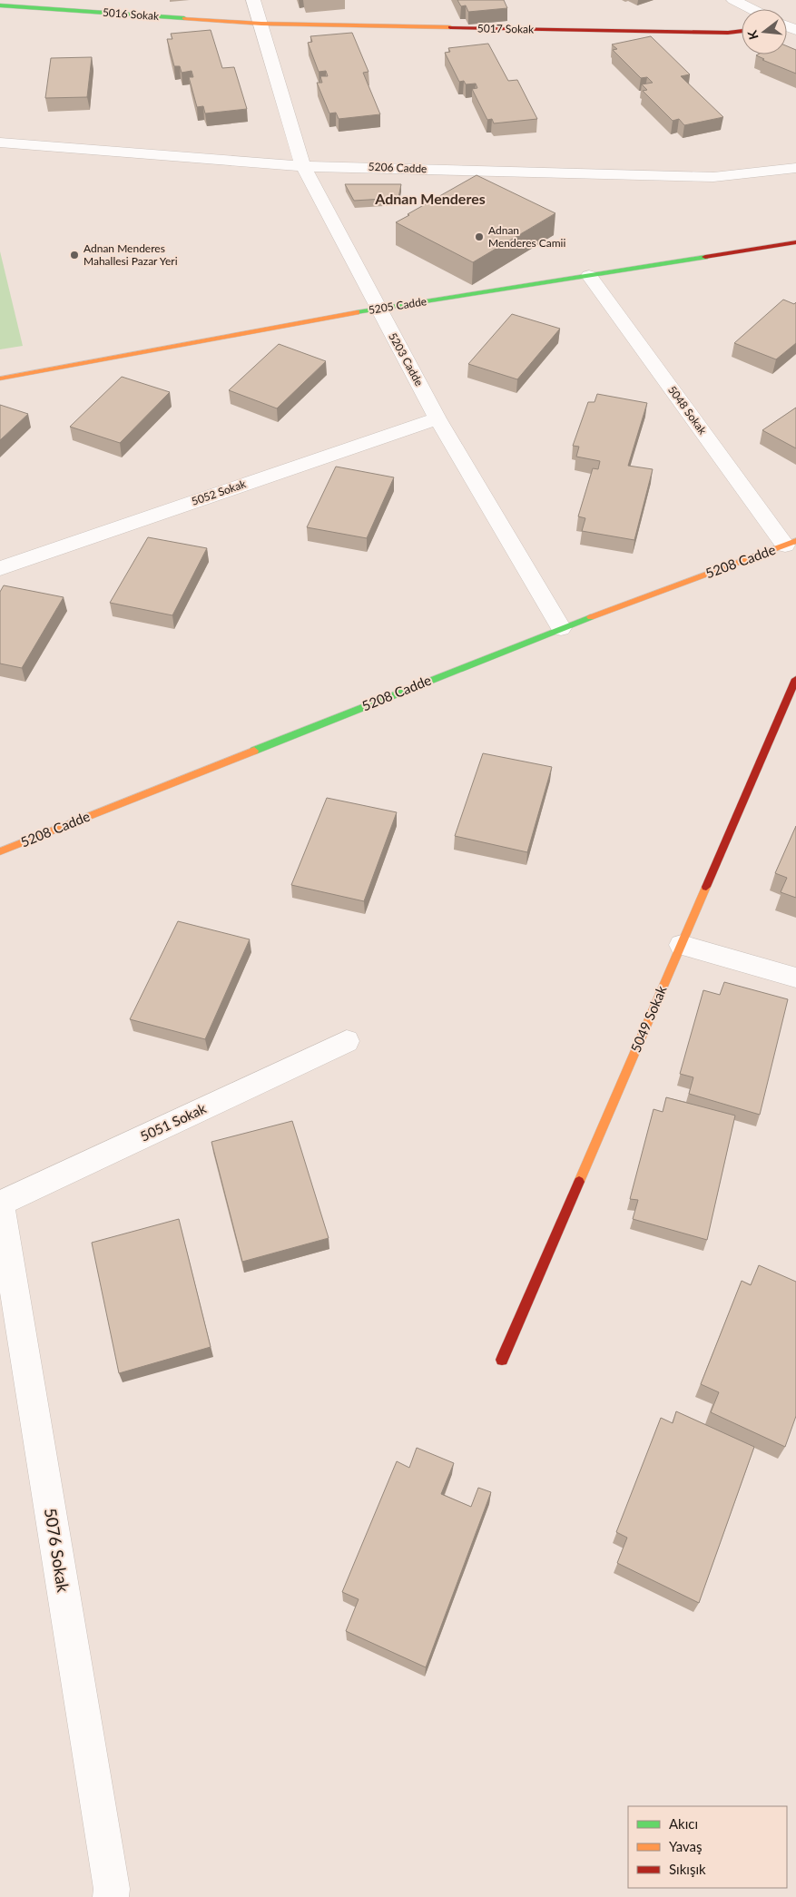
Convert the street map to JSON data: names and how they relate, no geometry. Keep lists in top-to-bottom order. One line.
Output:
{"streets":{"street":["5016 Sokak","5017 Sokak","5206 Cadde","5205 Cadde","5203 Cadde","5048 Sokak","5052 Sokak","5208 Cadde","5049 Sokak","5051 Sokak","5076 Sokak"]},"crossings":[["5016 Sokak","5017 Sokak"],["5016 Sokak","5203 Cadde"],["5017 Sokak","5203 Cadde"],["5206 Cadde","5203 Cadde"],["5205 Cadde","5203 Cadde"],["5205 Cadde","5048 Sokak"],["5203 Cadde","5052 Sokak"],["5203 Cadde","5208 Cadde"],["5048 Sokak","5208 Cadde"],["5051 Sokak","5076 Sokak"]],"districts":["Adnan Menderes"],"places":["Adnan Menderes Camii","Adnan Menderes Mahallesi Pazar Yeri"],"legend":["Akıcı","Yavaş","Sıkışık"],"north":"left"}
